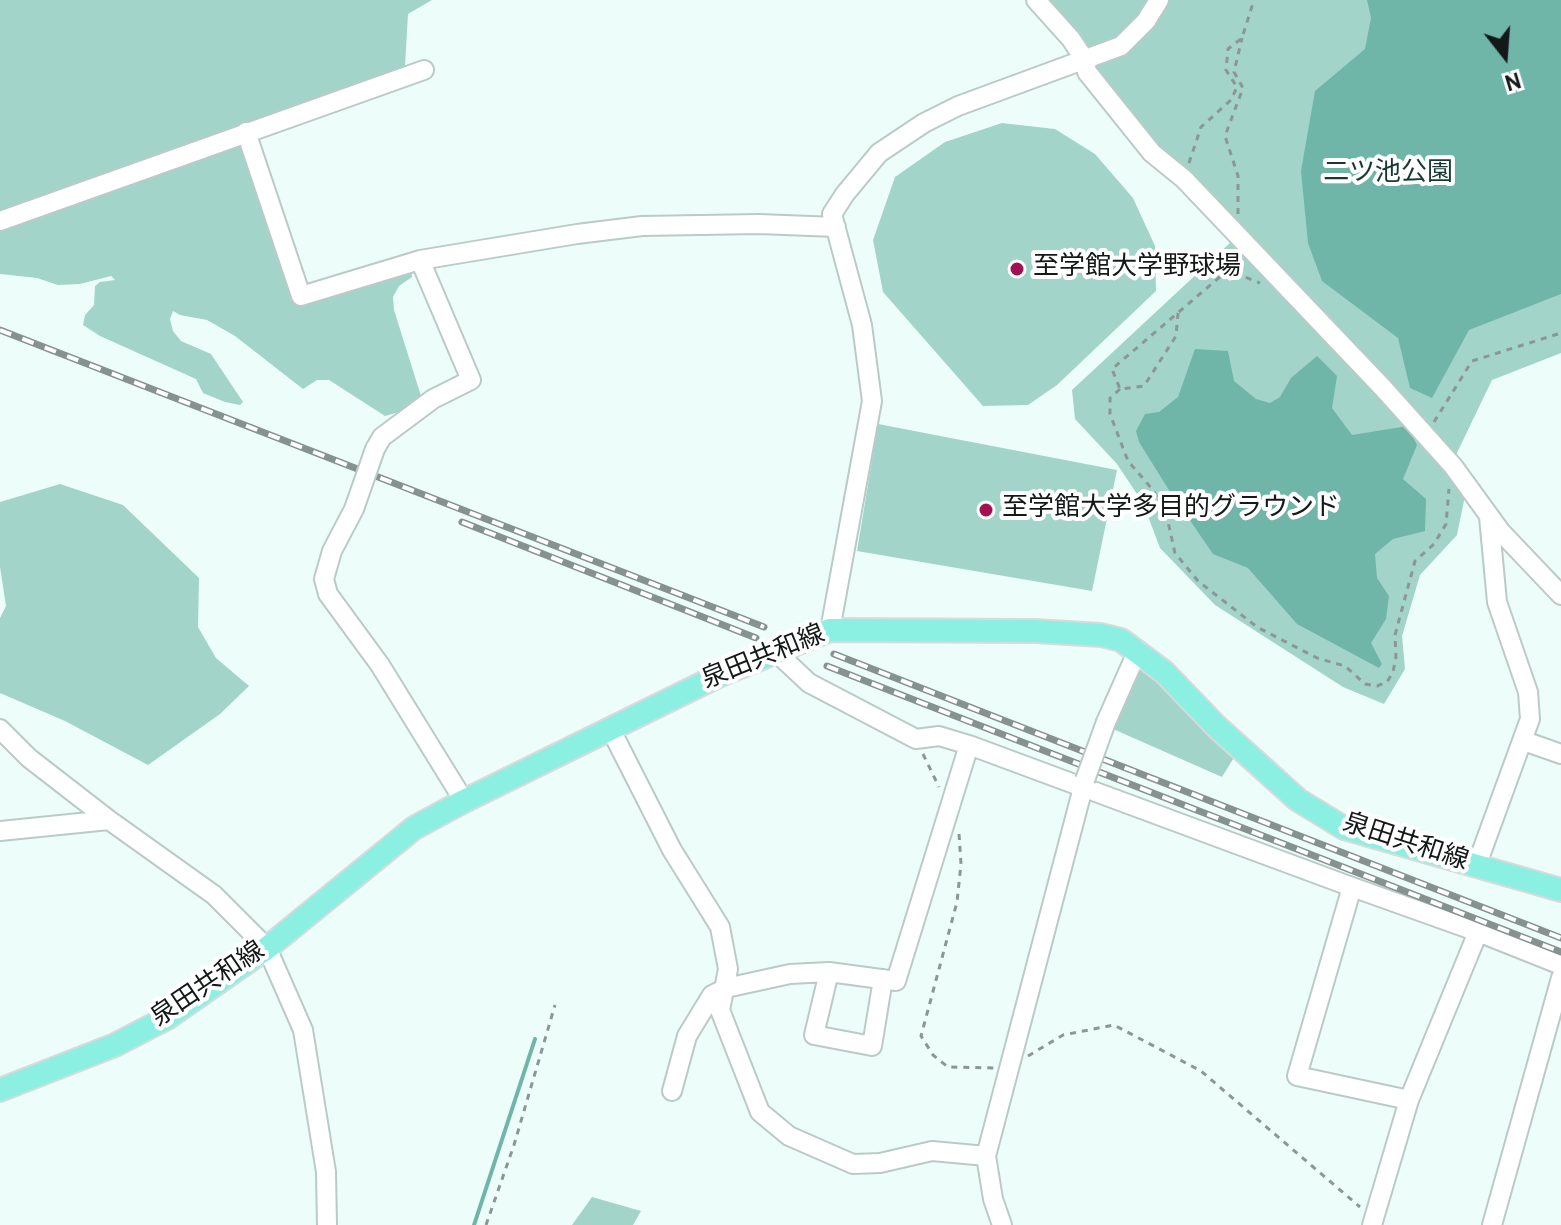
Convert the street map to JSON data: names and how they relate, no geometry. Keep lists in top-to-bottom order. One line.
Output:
{"streets":{"main road":["泉田共和線"]},"parks":["二ツ池公園"],"places":["至学館大学野球場","至学館大学多目的グラウンド"],"north":"bottom"}
